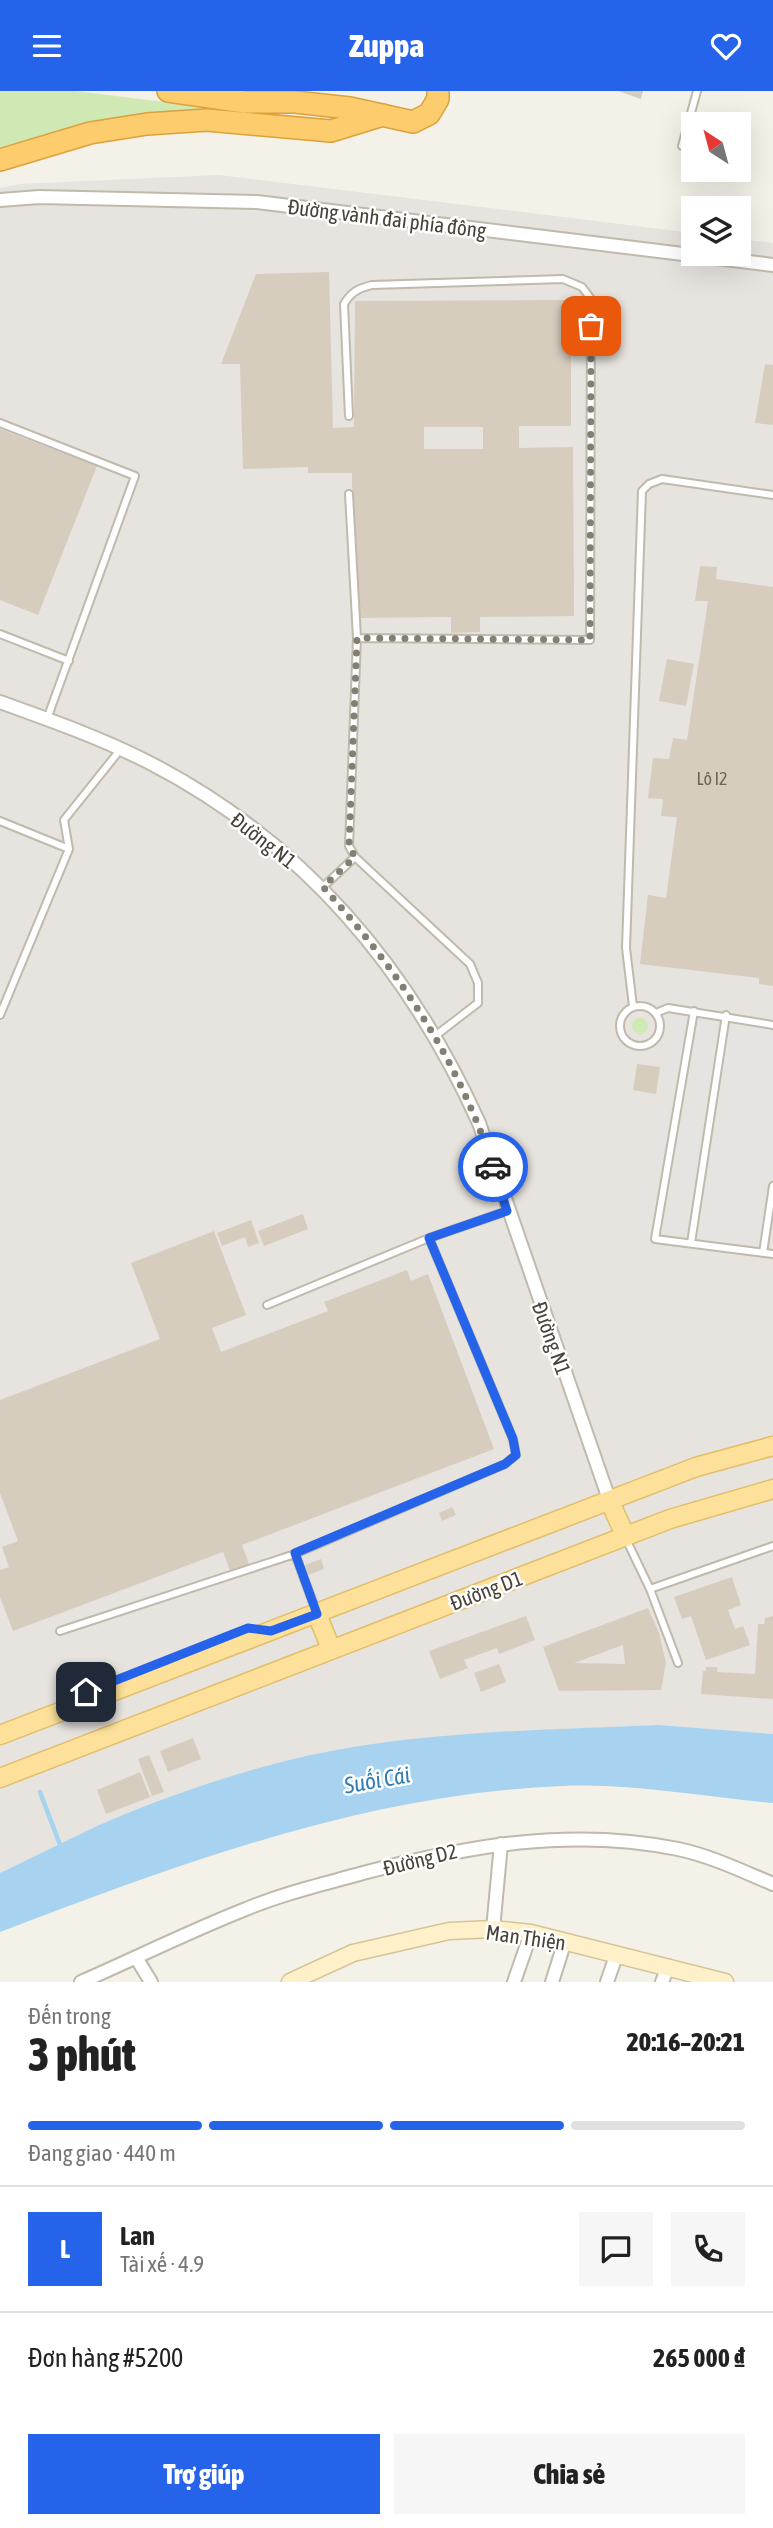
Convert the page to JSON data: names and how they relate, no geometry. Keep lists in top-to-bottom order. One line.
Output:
{"streets":{"main road":["Đường D1"],"street":["Đường vành đai phía đông","Đường N1","Đường D2","Man Thiện"]},"crossings":[["Đường N1","Đường D1"]],"water":["Suối Cái"],"house_numbers":["Lô I2"],"north":"top left","page":{"header":"Zuppa","heading":["3 phút","Đến trong","20:16–20:21"],"panel":["Lan","Tài xế · 4.9","Đơn hàng #5200","265 000 ₫"],"bar":"Đang giao · 440 m","round":"L","buttons":["Trợ giúp","Chia sẻ"]}}
